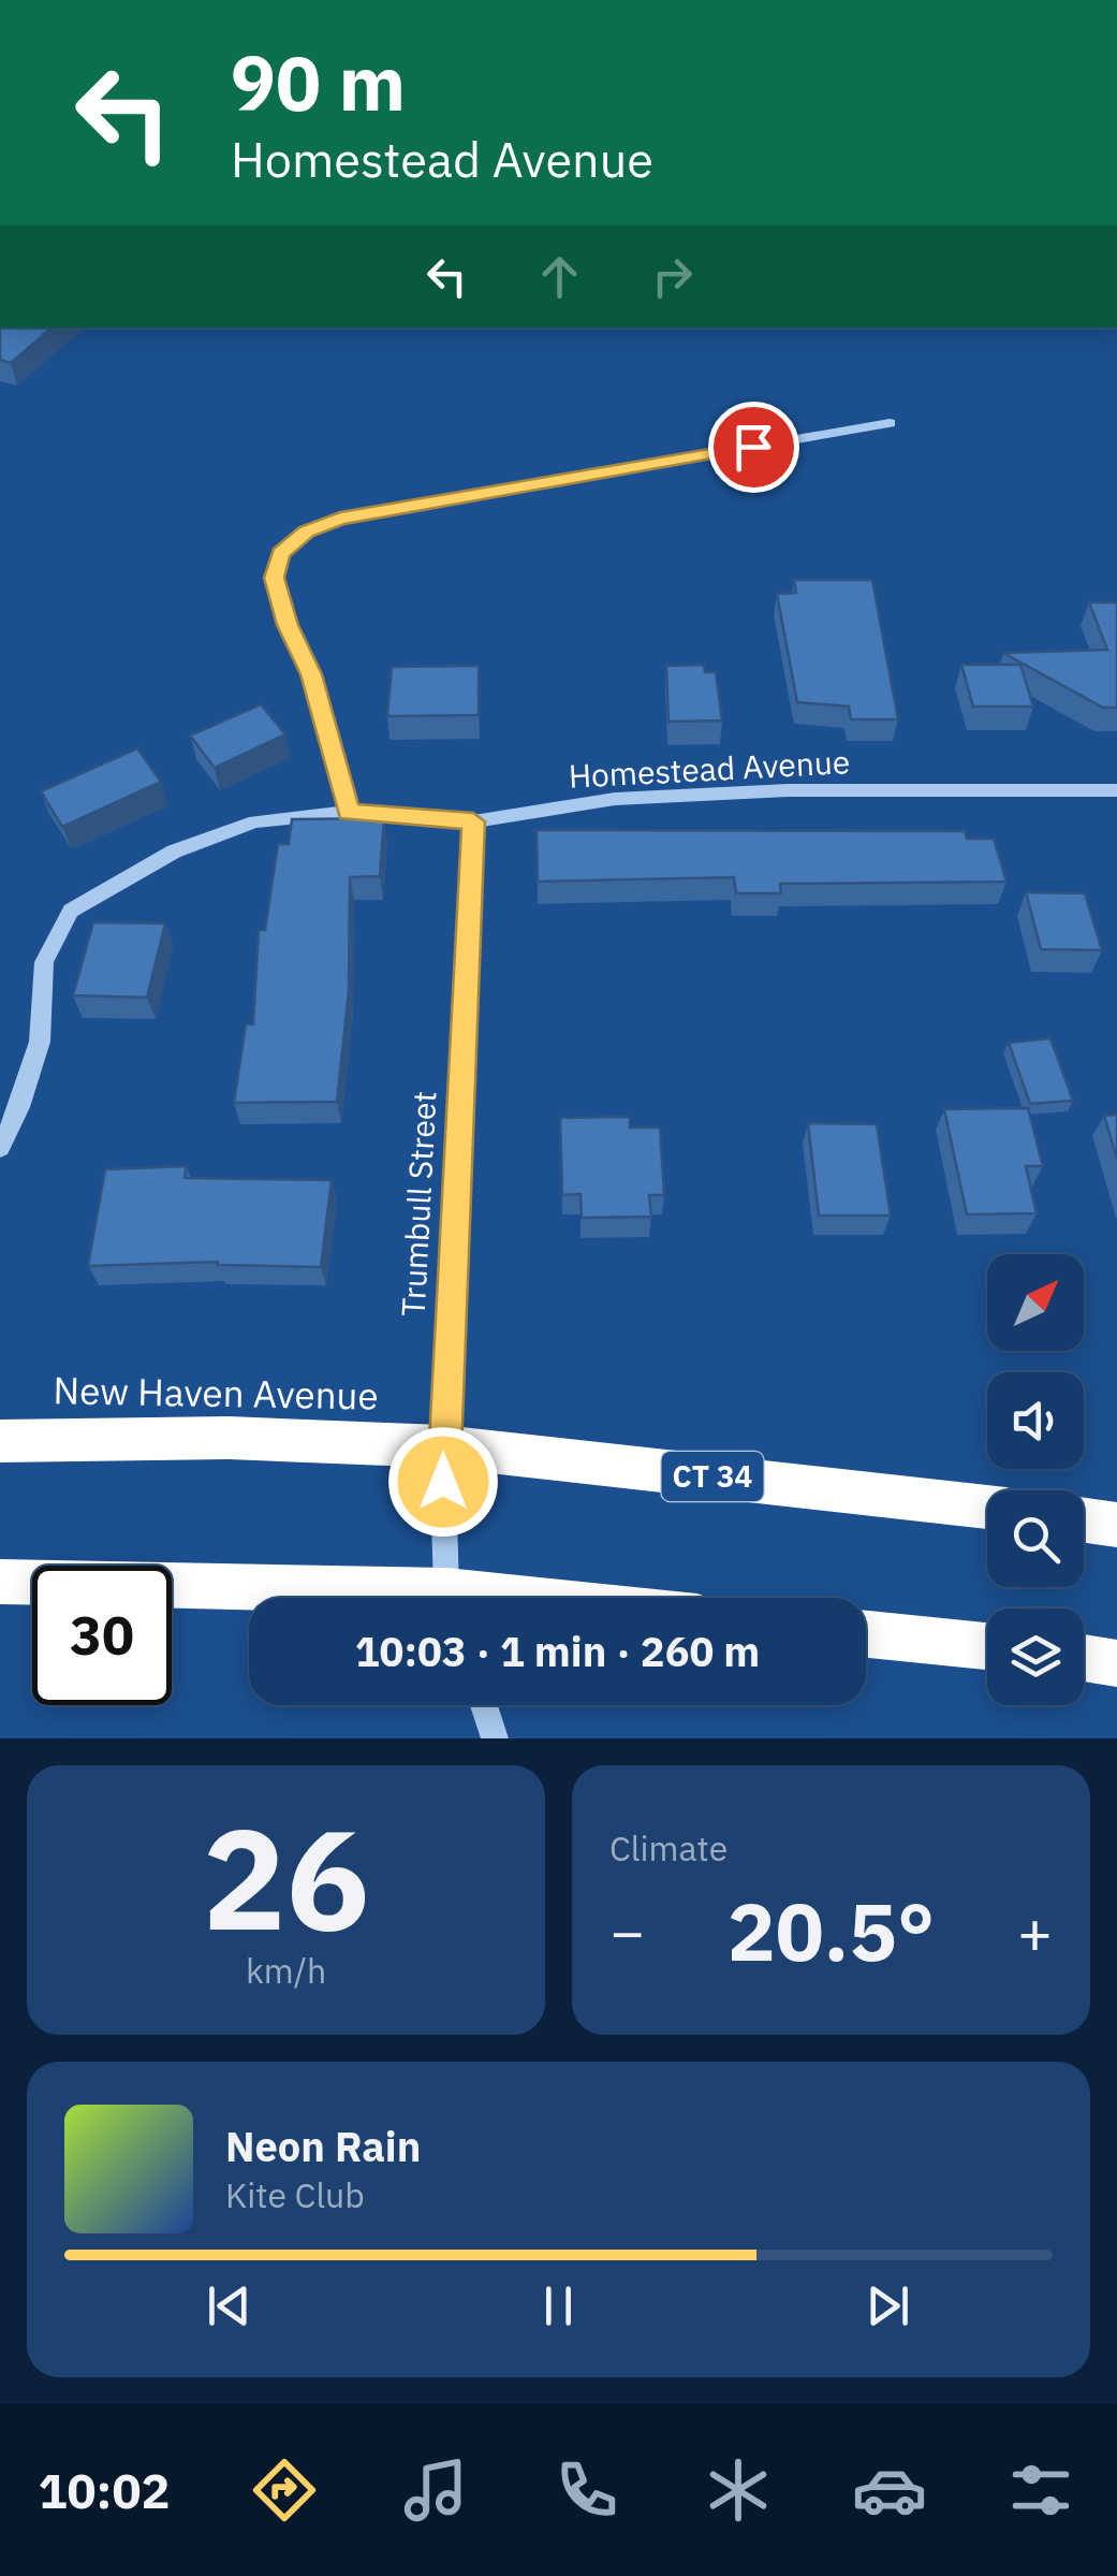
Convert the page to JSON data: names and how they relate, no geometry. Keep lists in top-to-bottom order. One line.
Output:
{"streets":{"highway":["New Haven Avenue","CT 34"],"street":["Homestead Avenue","Trumbull Street"]},"crossings":[["Homestead Avenue","Trumbull Street"],["Trumbull Street","New Haven Avenue"]],"north":"top right","page":{"turn":["90 m","Homestead Avenue"],"limit":"30","trip":"10:03 · 1 min · 260 m","tile":[["26","km/h"],"Climate"],"heat":["−","20.5°","+"],"song":["Neon Rain","Kite Club"],"tabs":"10:02"}}
